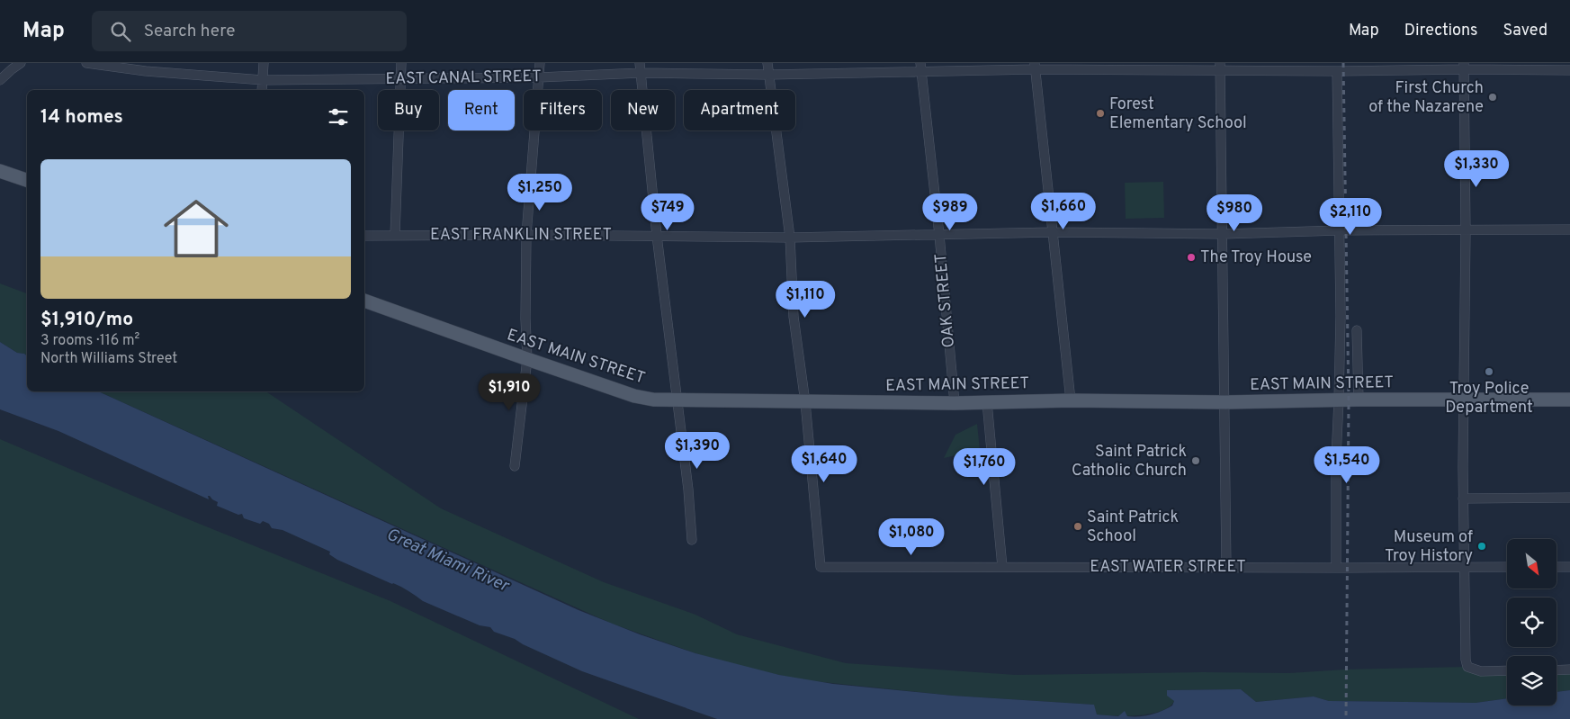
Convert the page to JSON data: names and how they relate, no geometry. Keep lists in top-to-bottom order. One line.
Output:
{"streets":{"main road":["EAST MAIN STREET"],"street":["EAST CANAL STREET","EAST FRANKLIN STREET","OAK STREET","EAST WATER STREET"]},"crossings":[["EAST CANAL STREET","OAK STREET"],["EAST FRANKLIN STREET","OAK STREET"],["OAK STREET","EAST MAIN STREET"],["EAST MAIN STREET","EAST WATER STREET"]],"water":["Great Miami River"],"places":["First Church of the Nazarene","Forest Elementary School","The Troy House","Troy Police Department","Saint Patrick Catholic Church","Saint Patrick School","Museum of Troy History"],"north":"bottom right","page":{"header":"Map","search":"Search here","nav":["Map","Directions","Saved"],"chip":["Buy","Rent","Filters","New","Apartment"],"heading":"14 homes","list":[{"name":"$1,910/mo","note":"3 rooms · 116 m² · North Williams Street"}],"price":["$1,330","$1,250","$1,660","$749","$989","$980","$2,110","$1,110","$1,910","$1,390","$1,640","$1,540","$1,760","$1,080"]}}
